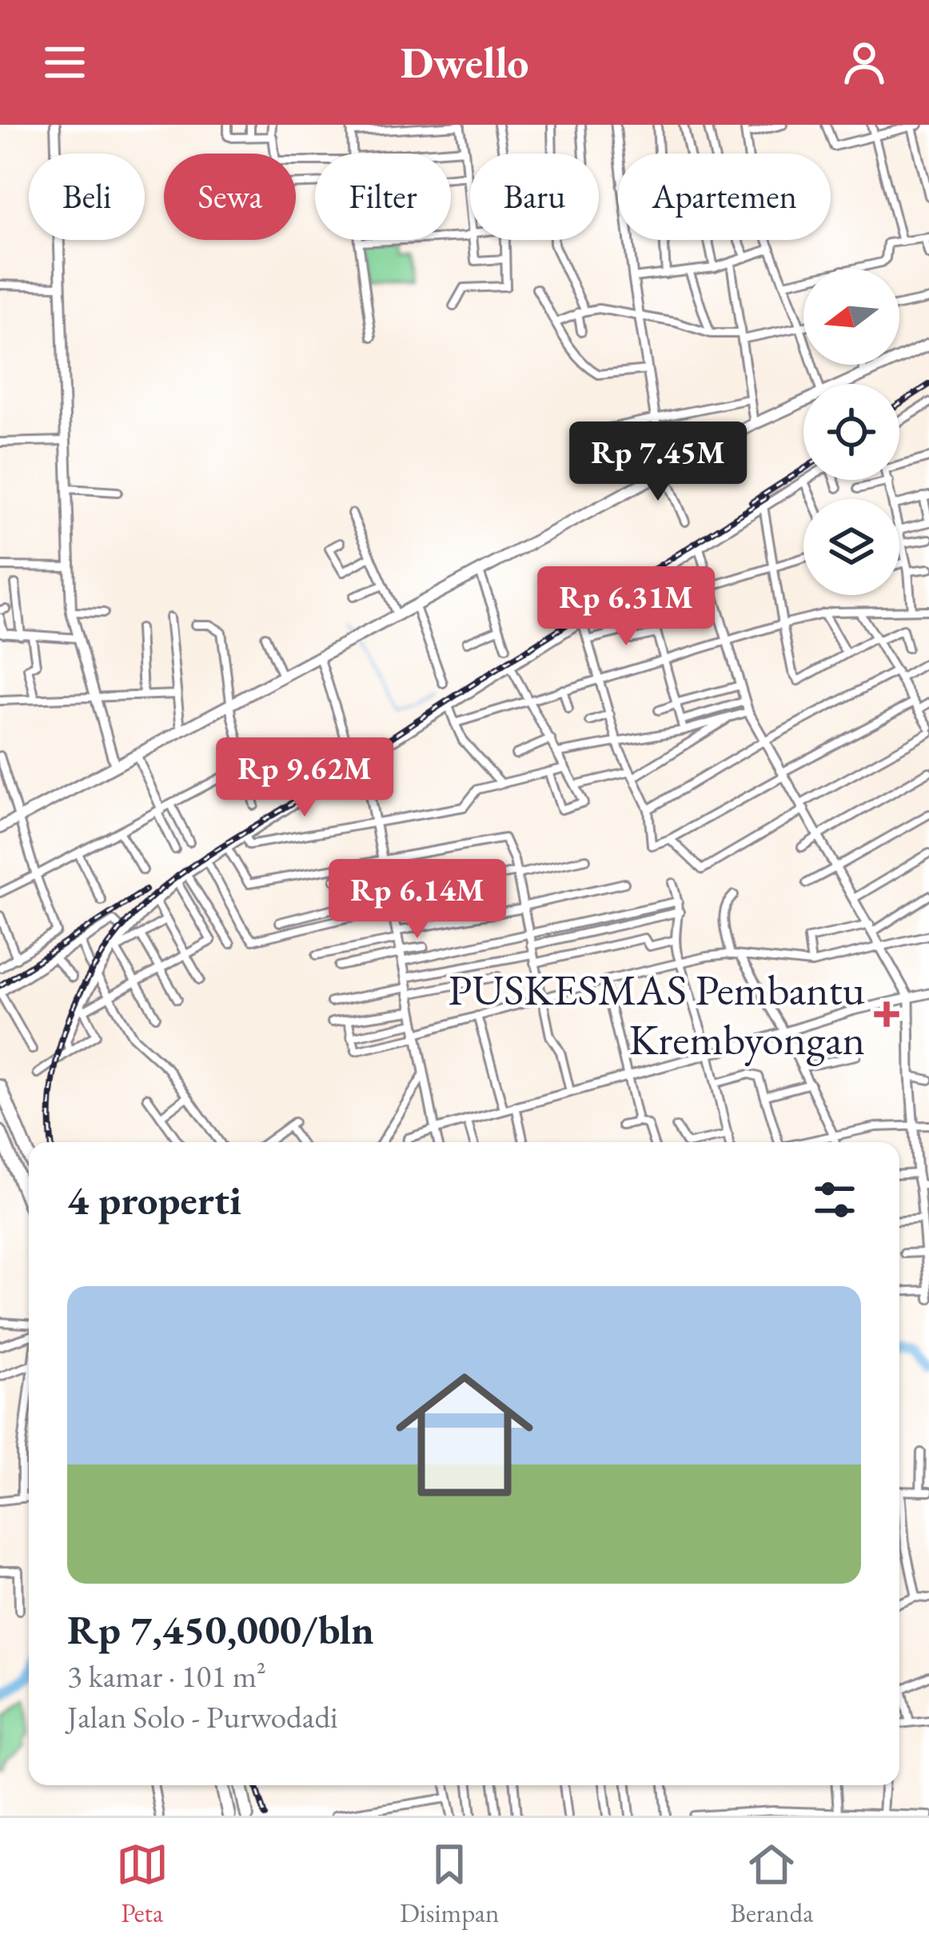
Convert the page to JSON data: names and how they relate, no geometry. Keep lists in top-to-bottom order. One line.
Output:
{"places":{"health":["PUSKESMAS Pembantu Krembyongan"]},"north":"left","page":{"header":"Dwello","chip":["Beli","Sewa","Filter","Baru","Apartemen"],"price":["Rp 7.45M","Rp 6.31M","Rp 9.62M","Rp 6.14M"],"heading":"4 properti","list":[{"name":"Rp 7,450,000/bln","note":"3 kamar · 101 m² · Jalan Solo - Purwodadi"}],"tabs":["Peta","Disimpan","Beranda"]}}
